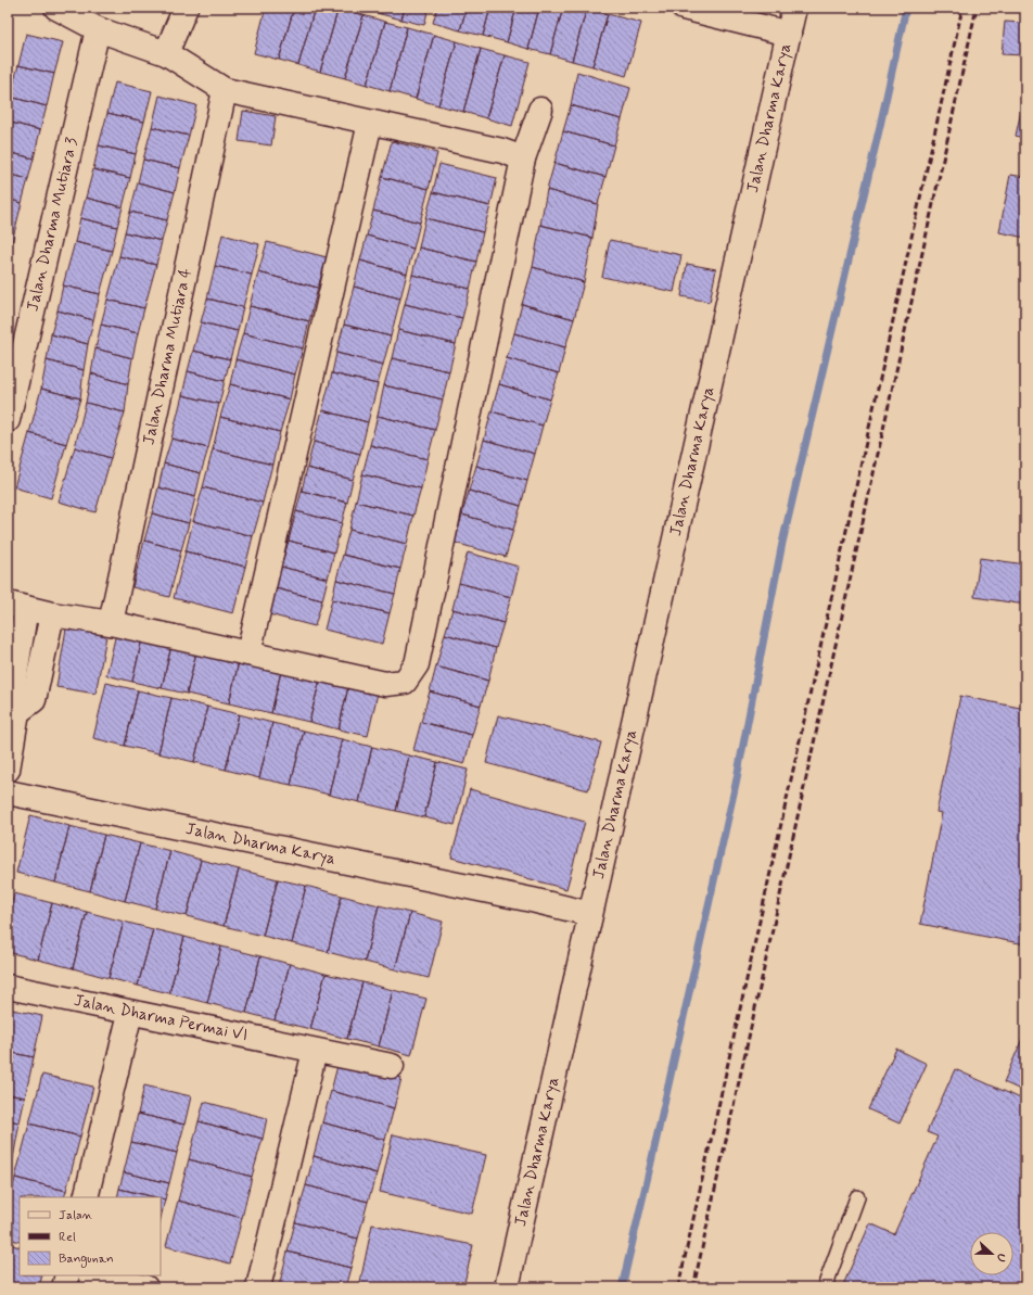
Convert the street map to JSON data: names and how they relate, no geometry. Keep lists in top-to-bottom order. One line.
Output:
{"streets":{"street":["Jalan Dharma Karya","Jalan Dharma Mutiara 3","Jalan Dharma Mutiara 4","Jalan Dharma Permai VI"]},"legend":["Jalan","Rel","Bangunan"],"north":"right"}
